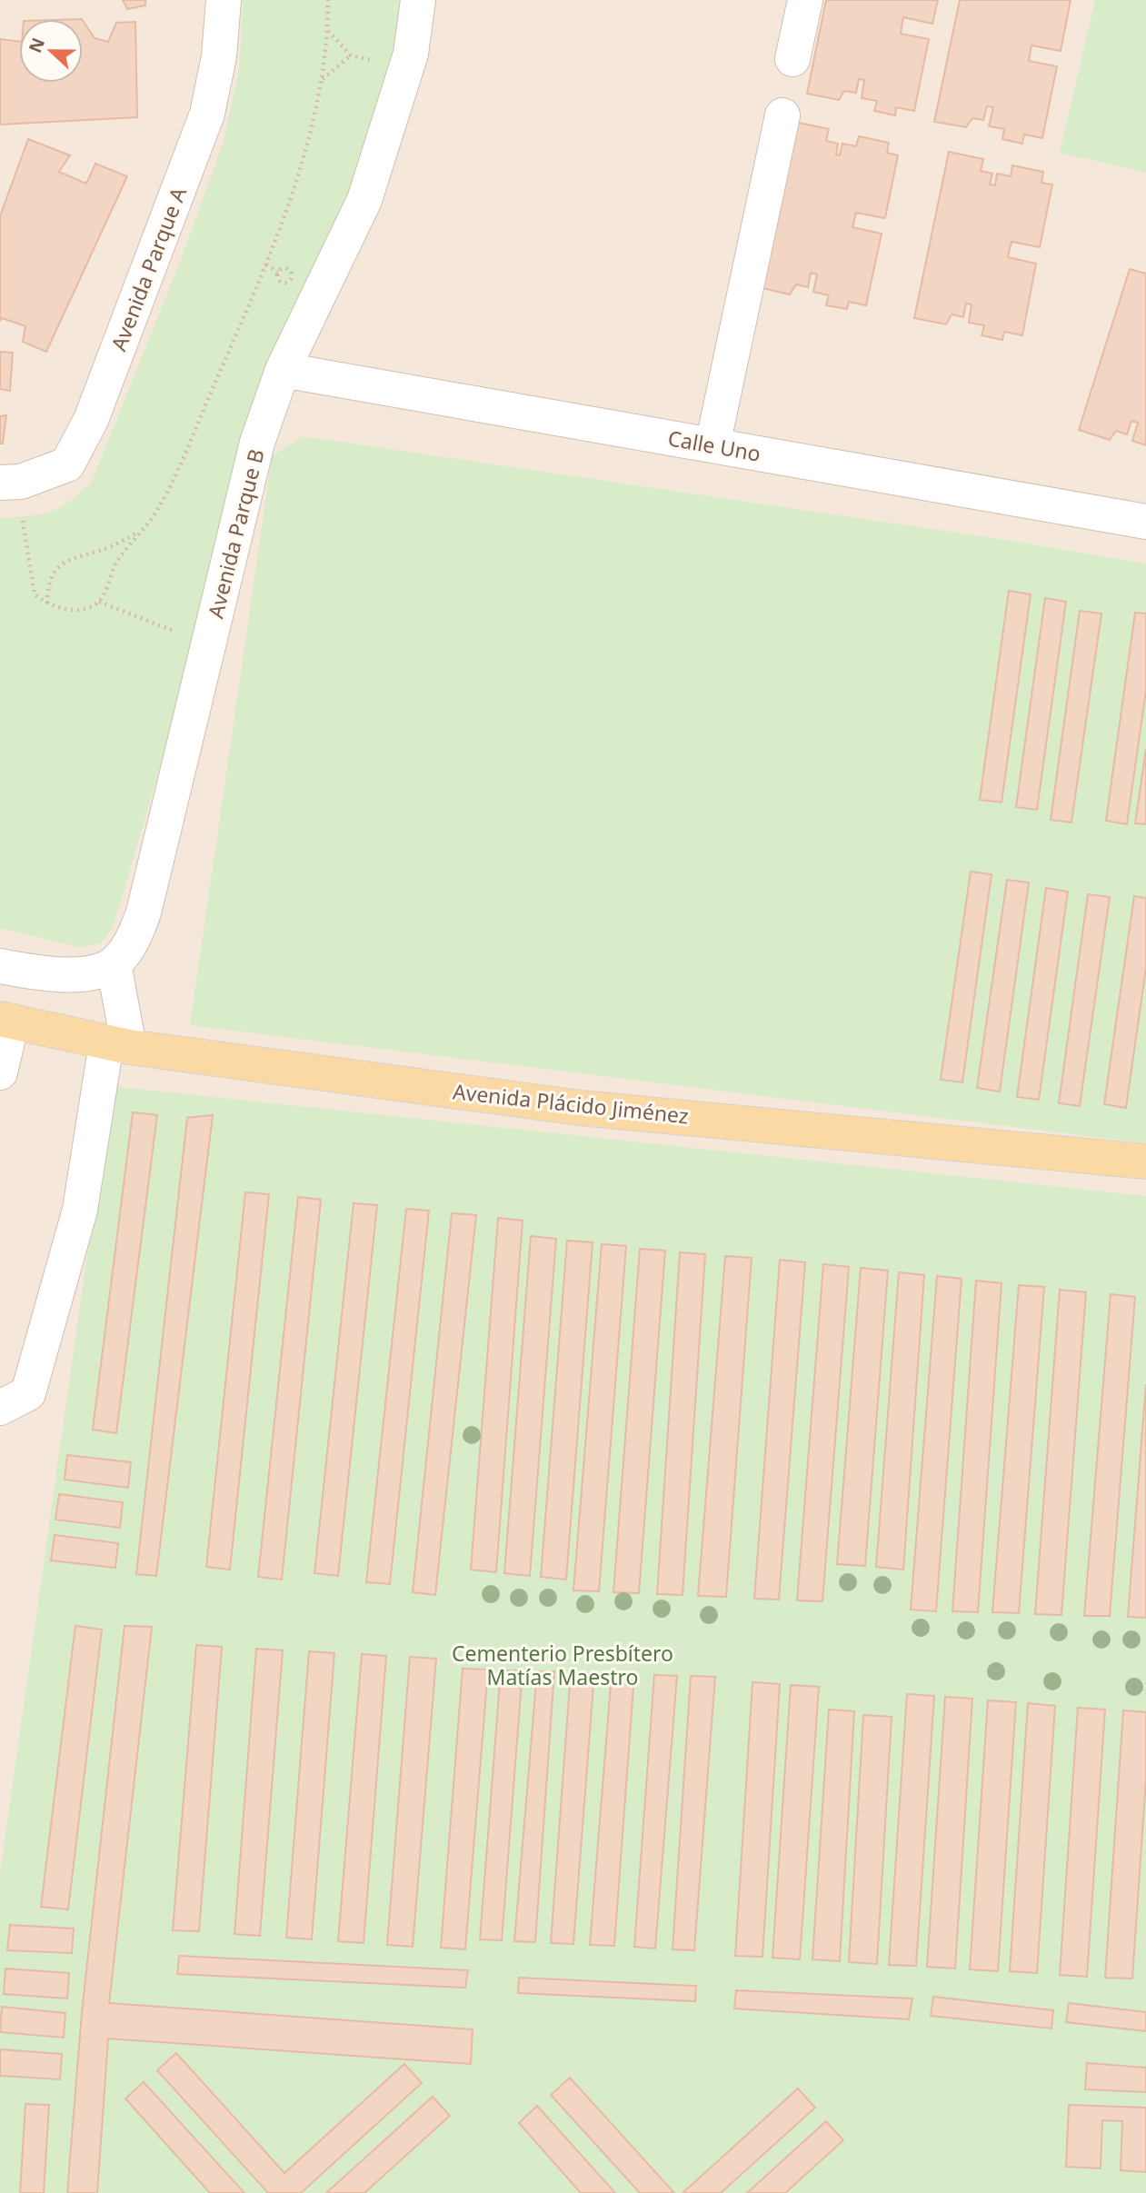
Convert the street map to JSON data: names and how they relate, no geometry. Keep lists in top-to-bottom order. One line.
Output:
{"streets":{"main road":["Avenida Plácido Jiménez"],"street":["Avenida Parque A","Calle Uno","Avenida Parque B"]},"crossings":[["Calle Uno","Avenida Parque B"]],"parks":["Cementerio Presbítero Matías Maestro"],"north":"left"}
